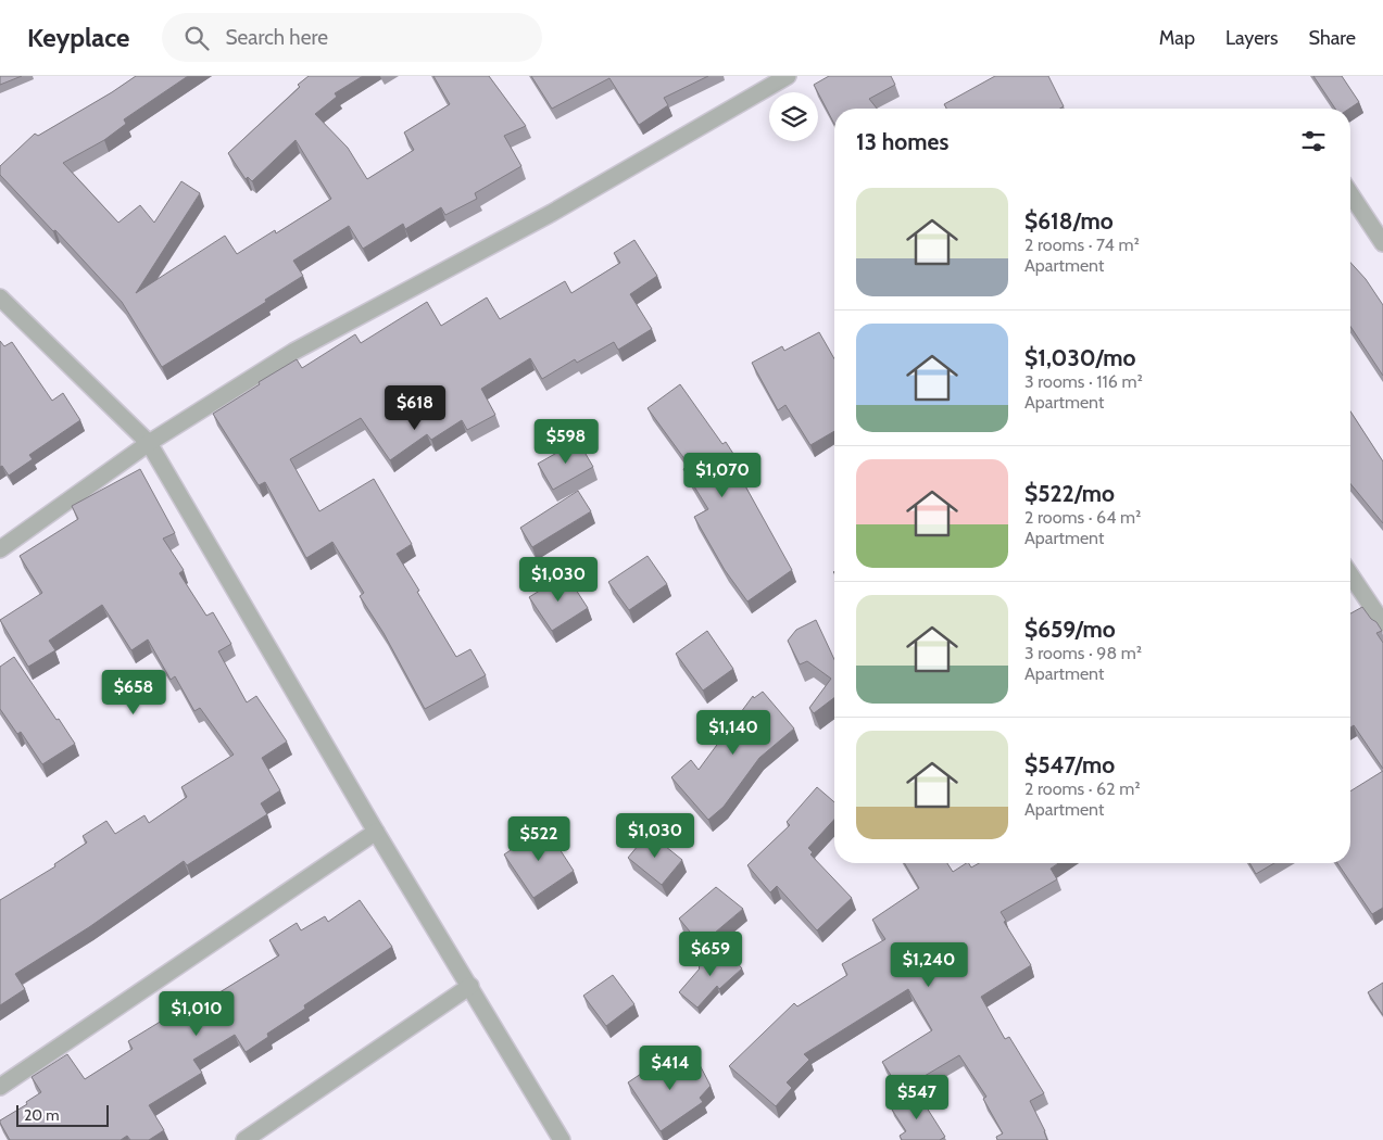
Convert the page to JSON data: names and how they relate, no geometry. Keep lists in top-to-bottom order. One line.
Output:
{"scale_bar":"20 m","page":{"header":"Keyplace","search":"Search here","nav":["Map","Layers","Share"],"heading":"13 homes","list":[{"name":"$618/mo","note":"2 rooms · 74 m² · Apartment"},{"name":"$1,030/mo","note":"3 rooms · 116 m² · Apartment"},{"name":"$522/mo","note":"2 rooms · 64 m² · Apartment"},{"name":"$659/mo","note":"3 rooms · 98 m² · Apartment"},{"name":"$547/mo","note":"2 rooms · 62 m² · Apartment"}],"price":["$618","$598","$1,070","$1,030","$658","$1,140","$1,030","$522","$659","$1,240","$1,010","$414","$547"],"scale":"20 m"}}
